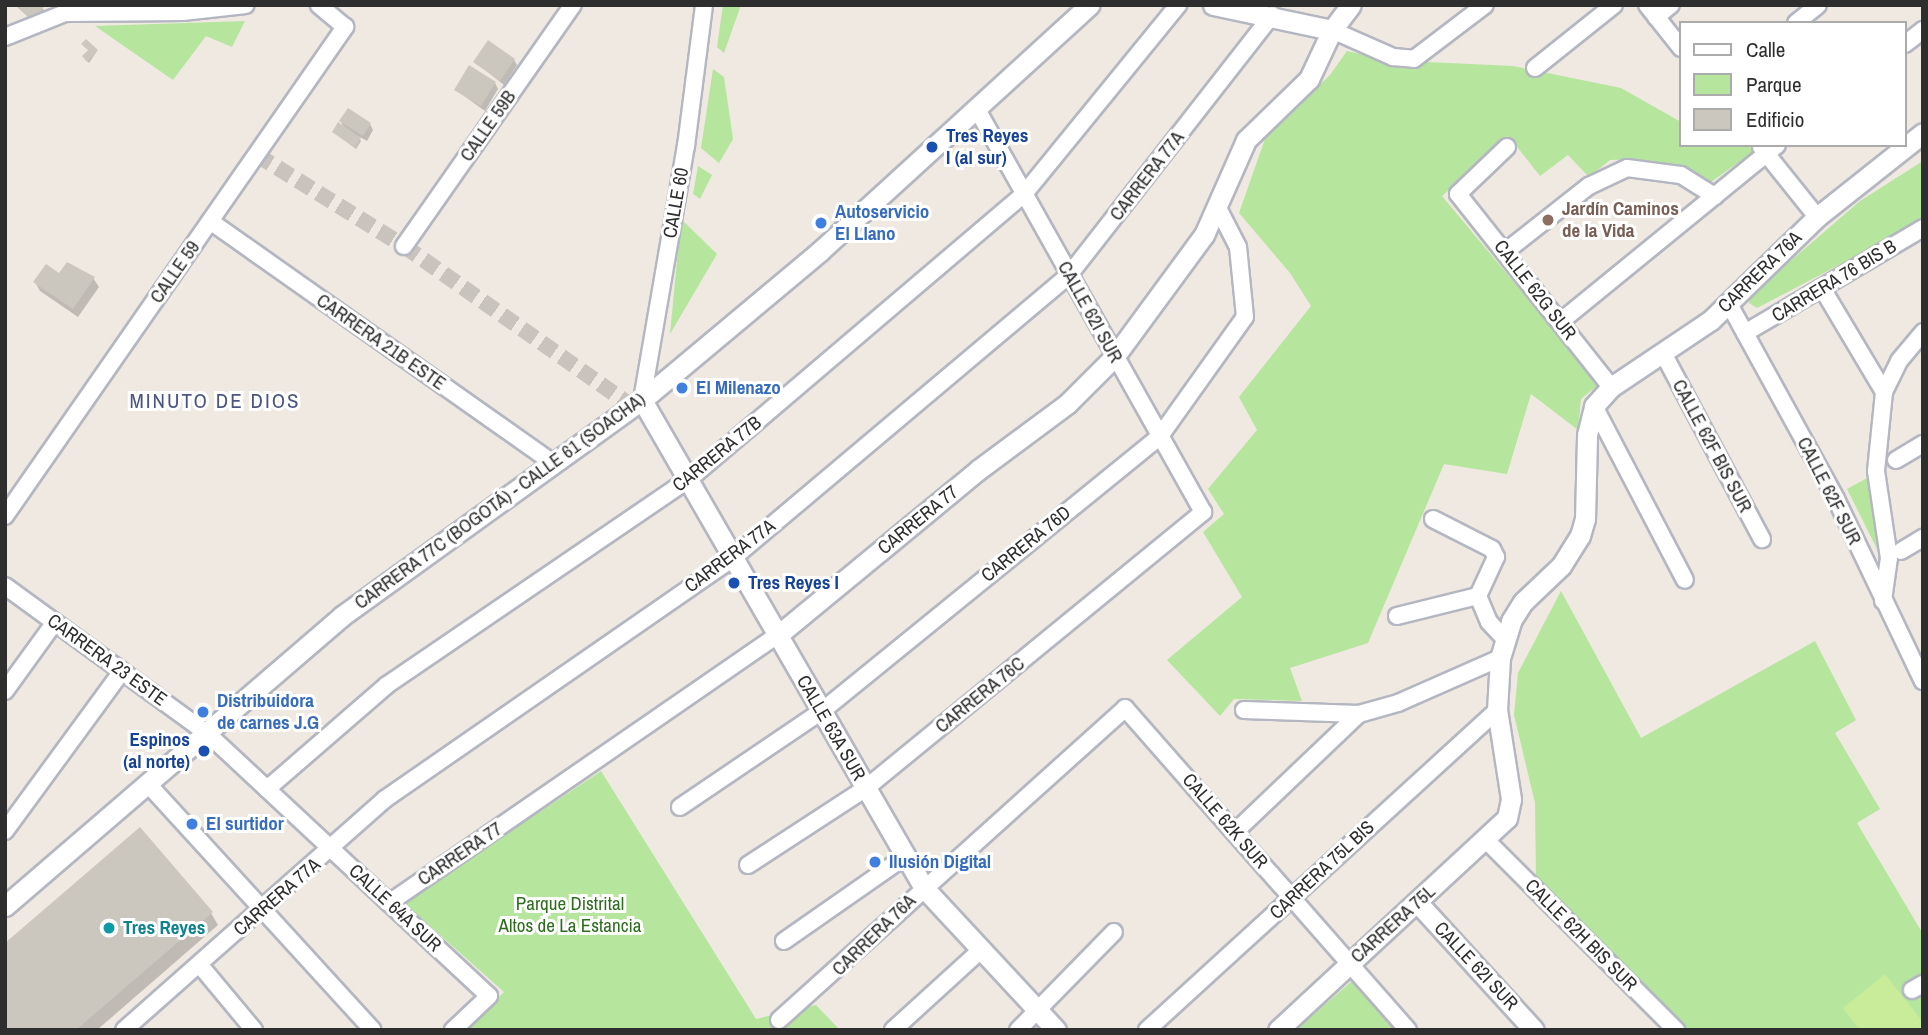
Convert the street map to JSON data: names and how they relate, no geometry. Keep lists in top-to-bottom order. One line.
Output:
{"streets":{"street":["CALLE 59B","CARRERA 77A","CALLE 60","CALLE 59","CARRERA 76A","CARRERA 76 BIS B","CALLE 62G SUR","CALLE 62I SUR","CARRERA 21B ESTE","CALLE 62F BIS SUR","CARRERA 77B","CALLE 62F SUR","CARRERA 77C (BOGOTÁ) - CALLE 61 (SOACHA)","CARRERA 77","CARRERA 76D","CARRERA 23 ESTE","CARRERA 76C","CALLE 63A SUR","CALLE 62K SUR","CARRERA 75L BIS","CALLE 64A SUR","CARRERA 75L","CALLE 62H BIS SUR"]},"crossings":[["CARRERA 77A","CALLE 62I SUR"],["CARRERA 77A","CALLE 63A SUR"],["CARRERA 77A","CALLE 64A SUR"],["CALLE 60","CARRERA 77C (BOGOTÁ) - CALLE 61 (SOACHA)"],["CALLE 60","CALLE 63A SUR"],["CALLE 59","CARRERA 21B ESTE"],["CARRERA 76A","CALLE 62G SUR"],["CARRERA 76A","CALLE 62F BIS SUR"],["CARRERA 76A","CALLE 62F SUR"],["CARRERA 76A","CALLE 63A SUR"],["CARRERA 76A","CALLE 62K SUR"],["CARRERA 76 BIS B","CALLE 62F SUR"],["CALLE 62I SUR","CARRERA 77B"],["CALLE 62I SUR","CARRERA 77C (BOGOTÁ) - CALLE 61 (SOACHA)"],["CALLE 62I SUR","CARRERA 77"],["CALLE 62I SUR","CARRERA 76D"],["CALLE 62I SUR","CARRERA 76C"],["CALLE 62I SUR","CARRERA 75L"],["CARRERA 21B ESTE","CARRERA 77C (BOGOTÁ) - CALLE 61 (SOACHA)"],["CARRERA 77B","CALLE 63A SUR"],["CARRERA 77B","CALLE 64A SUR"],["CARRERA 77C (BOGOTÁ) - CALLE 61 (SOACHA)","CARRERA 23 ESTE"],["CARRERA 77C (BOGOTÁ) - CALLE 61 (SOACHA)","CALLE 63A SUR"],["CARRERA 77C (BOGOTÁ) - CALLE 61 (SOACHA)","CALLE 64A SUR"],["CARRERA 77","CARRERA 76D"],["CARRERA 77","CALLE 63A SUR"],["CARRERA 77","CALLE 64A SUR"],["CARRERA 76D","CALLE 63A SUR"],["CARRERA 23 ESTE","CALLE 64A SUR"],["CARRERA 76C","CALLE 63A SUR"],["CALLE 62K SUR","CARRERA 75L BIS"],["CALLE 62K SUR","CARRERA 75L"],["CARRERA 75L BIS","CARRERA 75L"],["CARRERA 75L","CALLE 62H BIS SUR"]],"districts":["MINUTO DE DIOS"],"parks":["Parque Distrital Altos de La Estancia"],"places":["Tres Reyes I (al sur)","Jardín Caminos de la Vida","Autoservicio El Llano","El Milenazo","Tres Reyes I","Distribuidora de carnes J.G","Espinos (al norte)","El surtidor","Ilusión Digital","Tres Reyes"],"legend":["Calle","Parque","Edificio"]}
